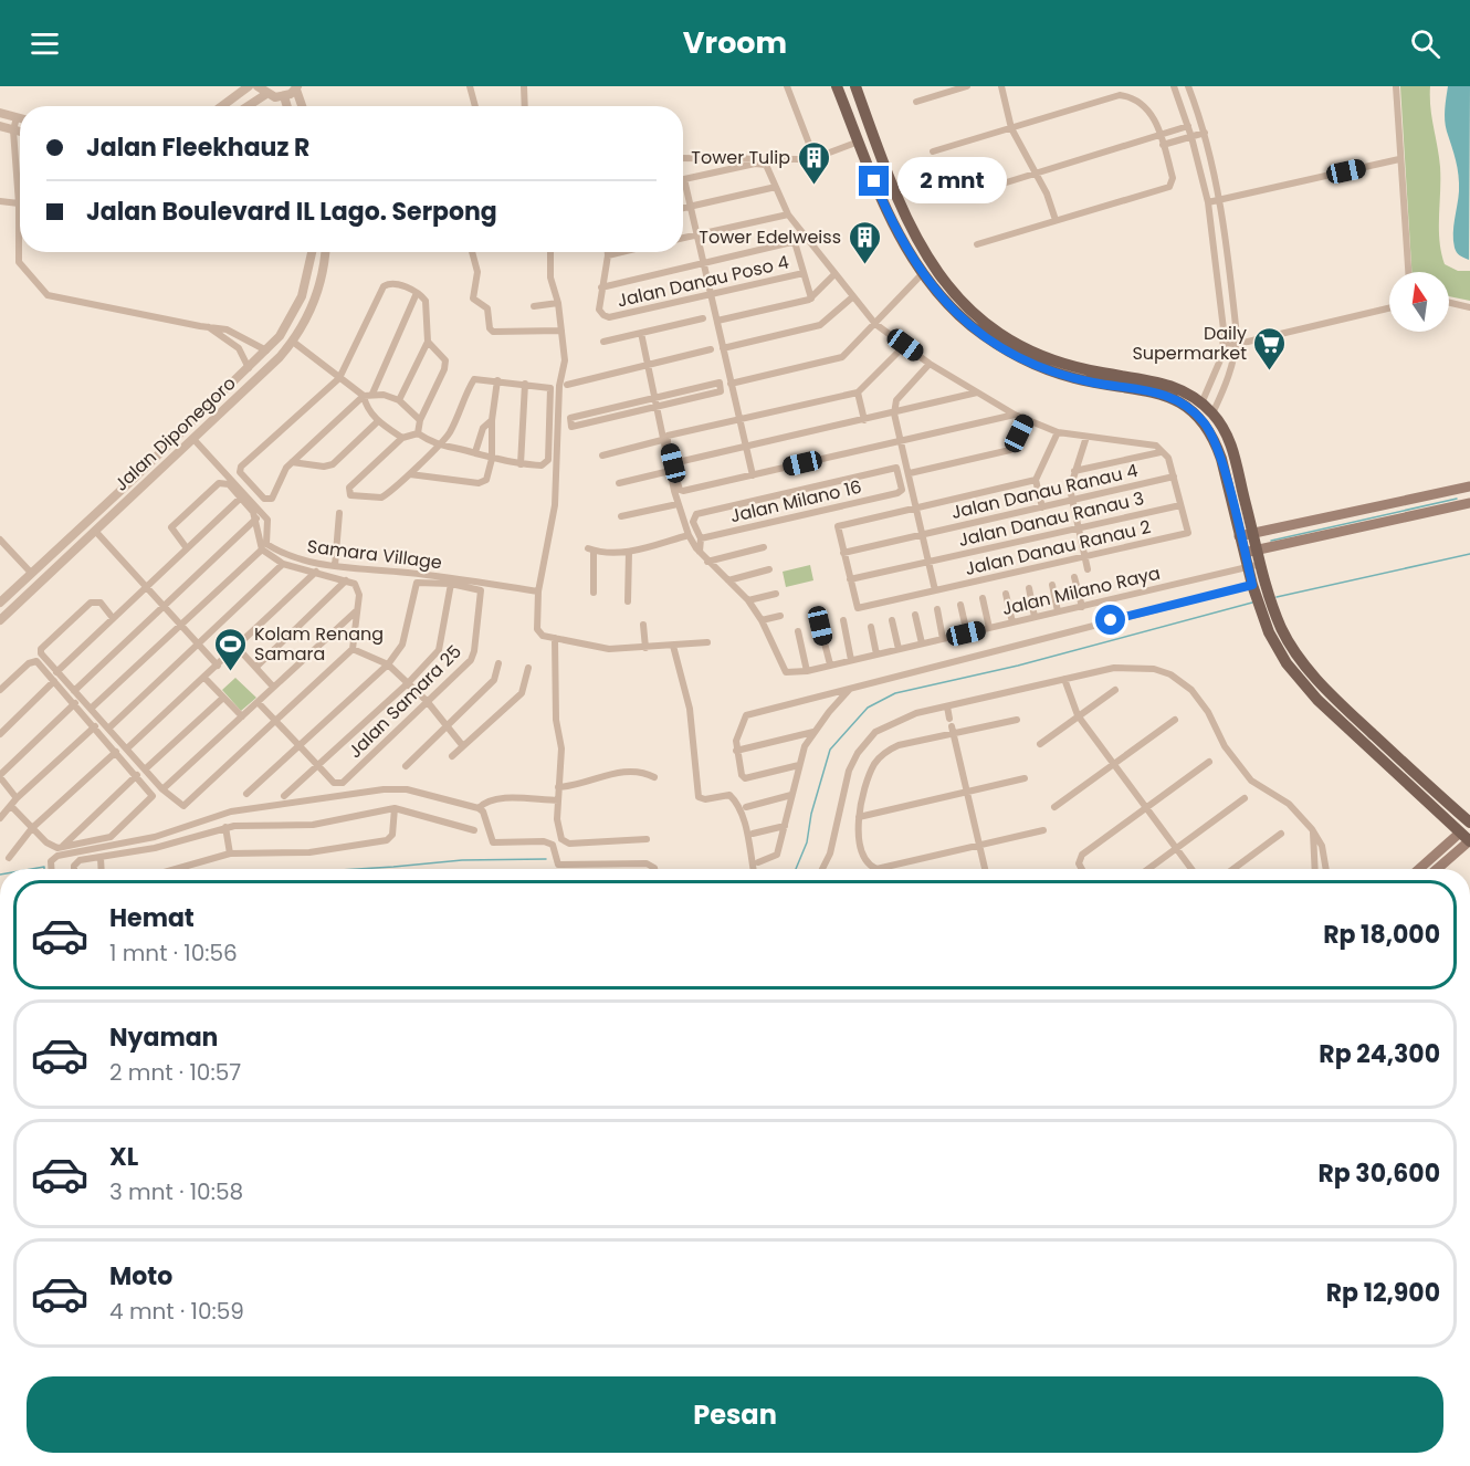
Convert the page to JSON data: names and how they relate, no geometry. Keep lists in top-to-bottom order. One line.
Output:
{"streets":{"street":["Jalan Danau Poso 4","Jalan Diponegoro","Jalan Danau Ranau 4","Jalan Milano 16","Jalan Danau Ranau 3","Jalan Danau Ranau 2","Samara Village","Jalan Milano Raya","Jalan Samara 25"]},"crossings":[["Jalan Diponegoro","Samara Village"],["Jalan Danau Ranau 3","Jalan Danau Ranau 2"]],"places":{"building":["Tower Tulip","Tower Edelweiss"],"supermarket":["Daily Supermarket"],"sports":["Kolam Renang Samara"]},"north":"top","page":{"header":"Vroom","banner":["Jalan Fleekhauz R","Jalan Boulevard IL Lago. Serpong"],"bubble":"2 mnt","list":[{"name":"Hemat","note":"1 mnt · 10:56","value":"Rp 18,000"},{"name":"Nyaman","note":"2 mnt · 10:57","value":"Rp 24,300"},{"name":"XL","note":"3 mnt · 10:58","value":"Rp 30,600"},{"name":"Moto","note":"4 mnt · 10:59","value":"Rp 12,900"}],"buttons":"Pesan"}}
